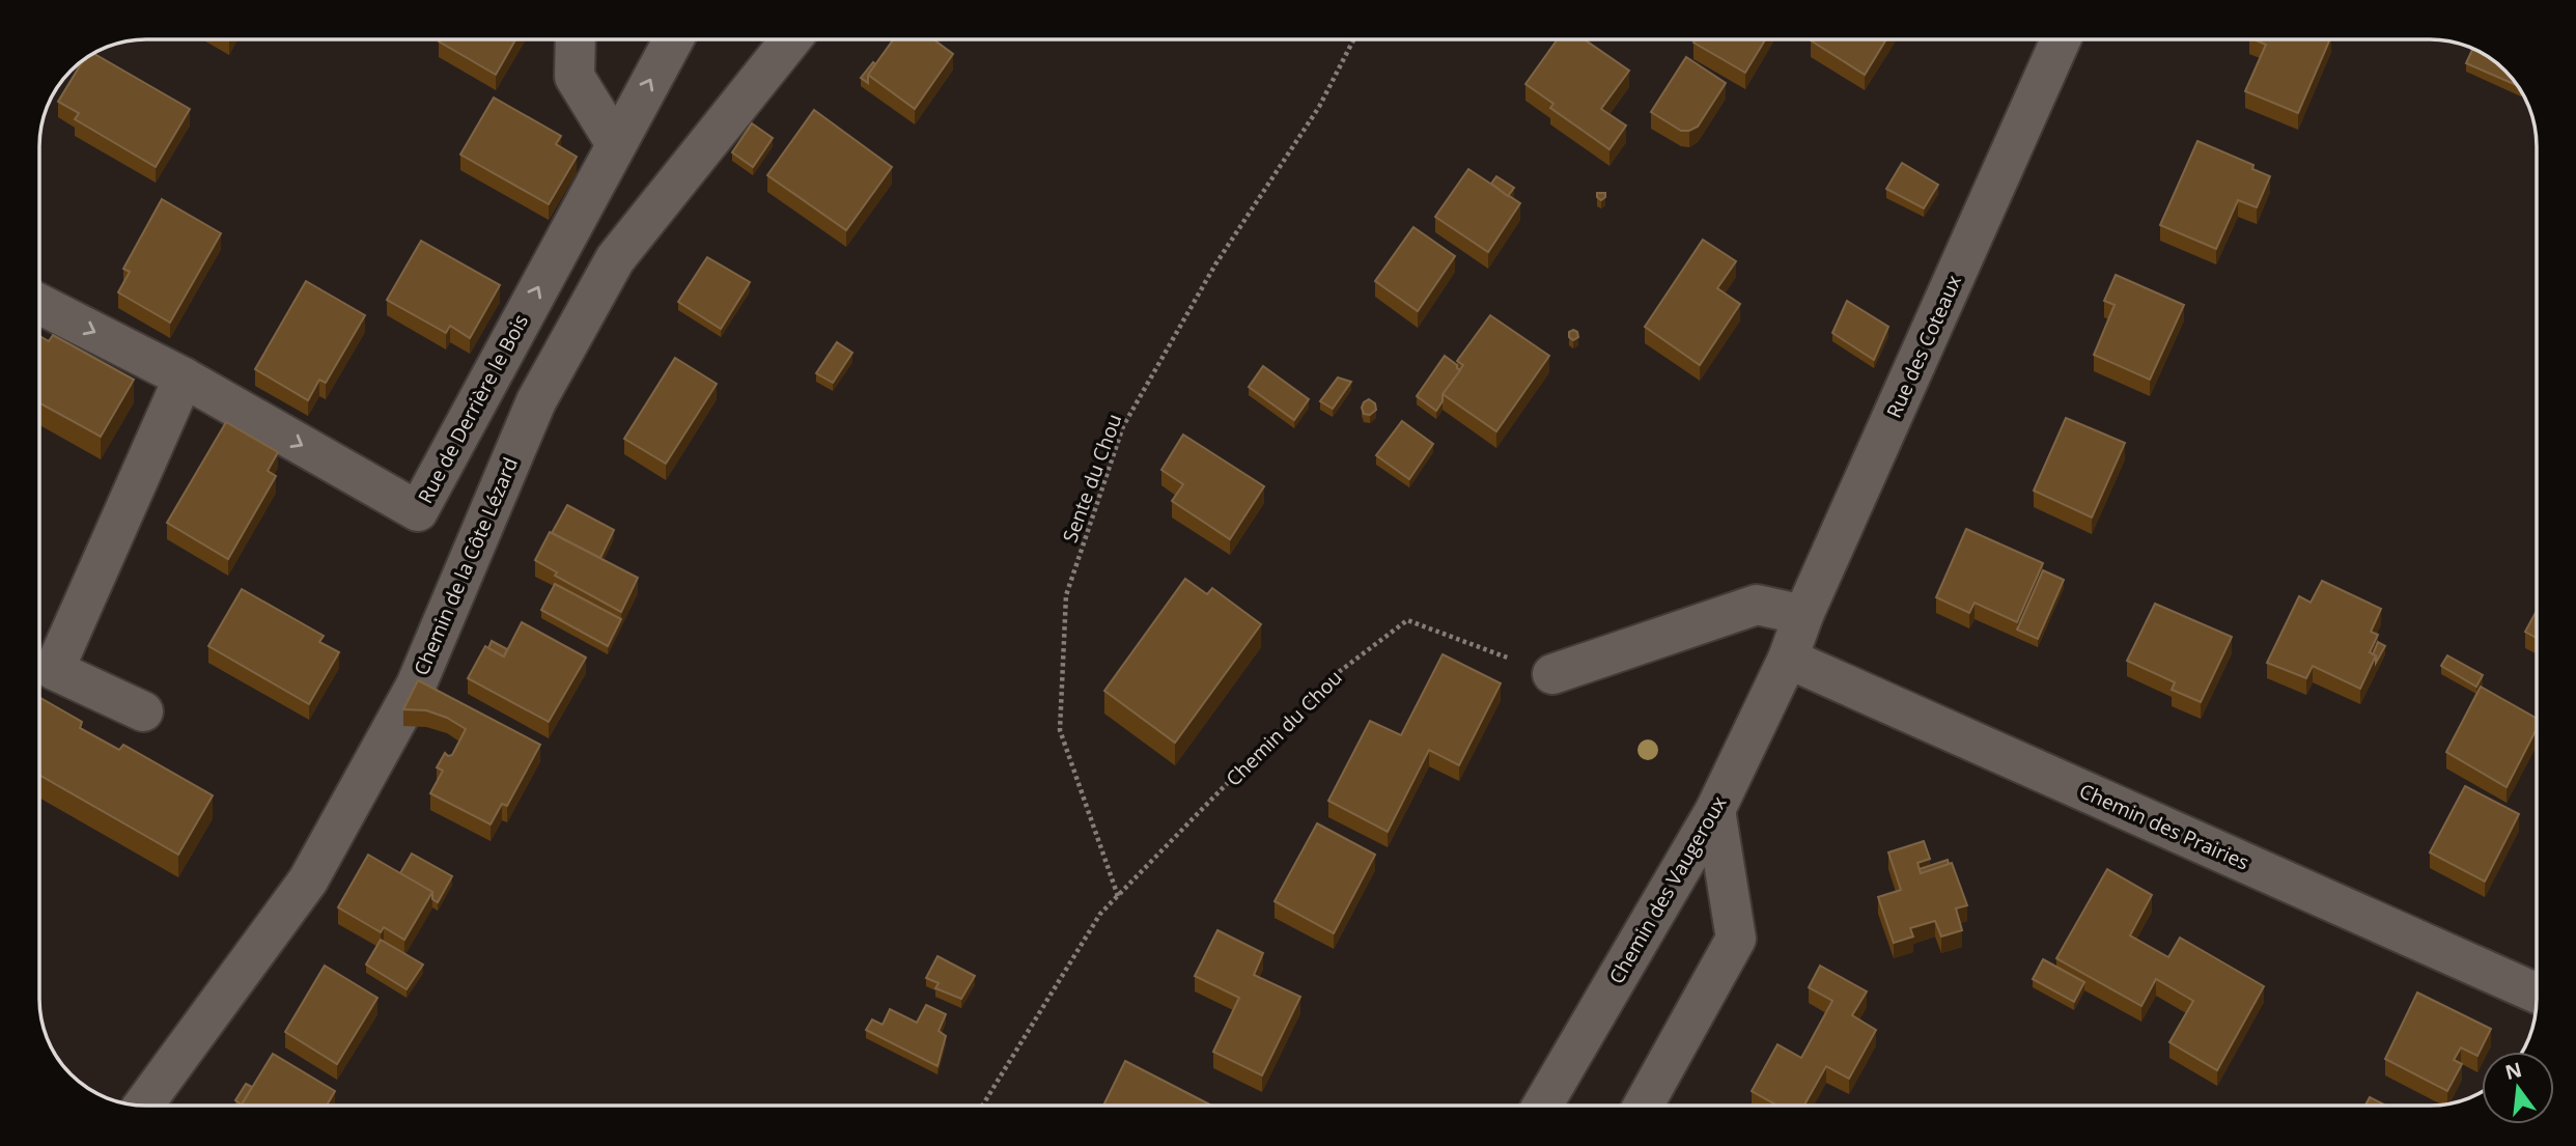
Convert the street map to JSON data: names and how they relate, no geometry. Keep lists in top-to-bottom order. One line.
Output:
{"streets":{"street":["Rue des Coteaux","Rue de Derrière le Bois","Chemin de la Côte Lézard","Chemin des Prairies","Chemin des Vaugeroux"],"path":["Sente du Chou","Chemin du Chou"]},"crossings":[["Rue des Coteaux","Chemin des Prairies"],["Rue des Coteaux","Chemin des Vaugeroux"],["Sente du Chou","Chemin du Chou"],["Chemin des Prairies","Chemin des Vaugeroux"]],"north":"top"}
